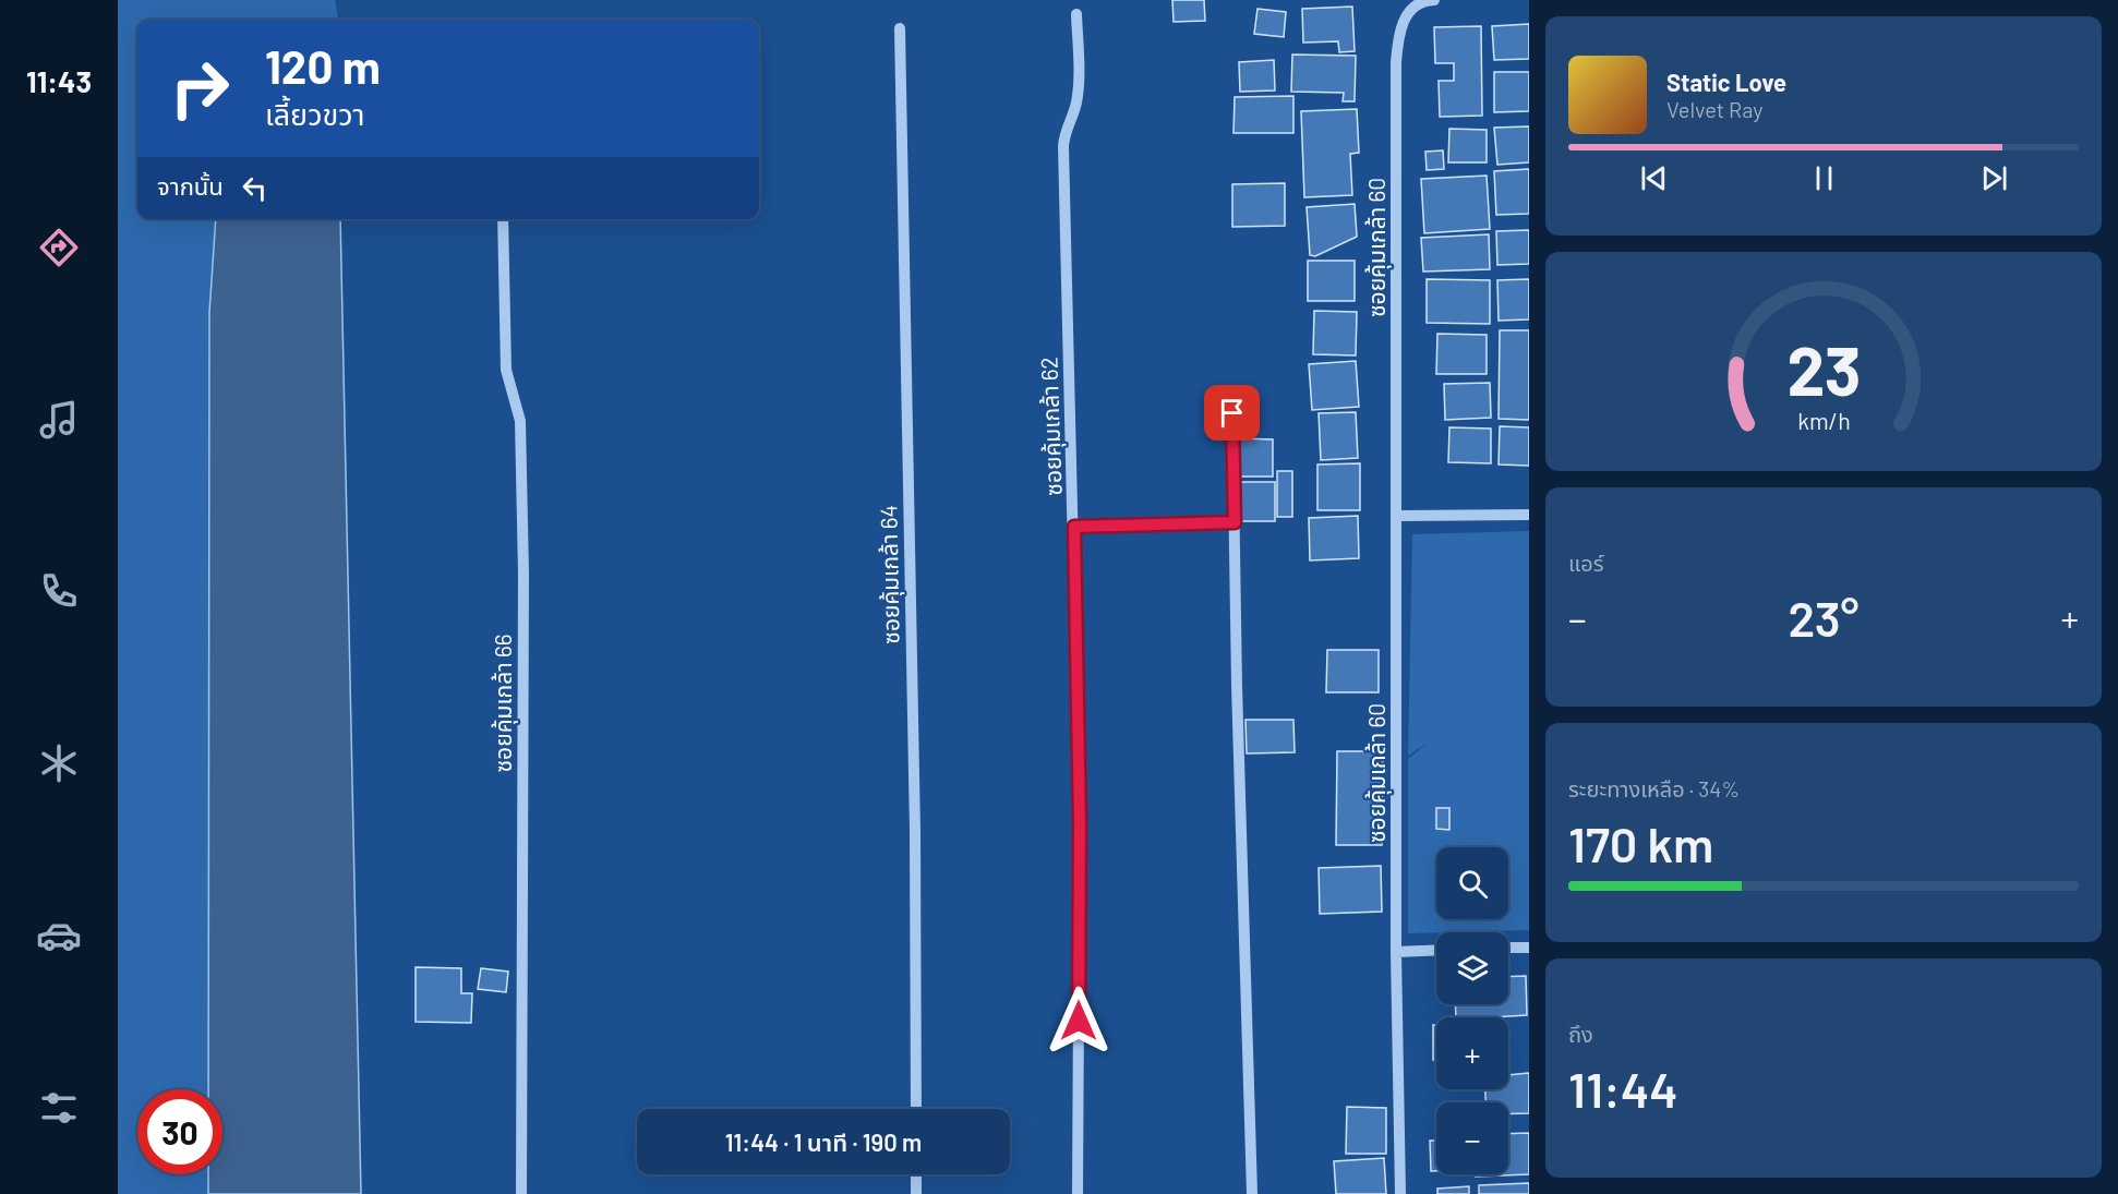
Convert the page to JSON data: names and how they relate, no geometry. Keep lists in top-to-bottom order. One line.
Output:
{"streets":{"street":["ซอยคุ้มเกล้า 60","ซอยคุ้มเกล้า 62","ซอยคุ้มเกล้า 64","ซอยคุ้มเกล้า 66"]},"page":{"tabs":"11:43","turn":["120 m","เลี้ยวขวา"],"song":["Static Love","Velvet Ray"],"then":"จากนั้น","tile":["แอร์",["ระยะทางเหลือ · 34%","170 km"],["ถึง","11:44"]],"heat":["−","23°","+"],"map_buttons":["+","−"],"limit":"30","trip":"11:44 · 1 นาที · 190 m","gauge":["23","km/h"]}}
